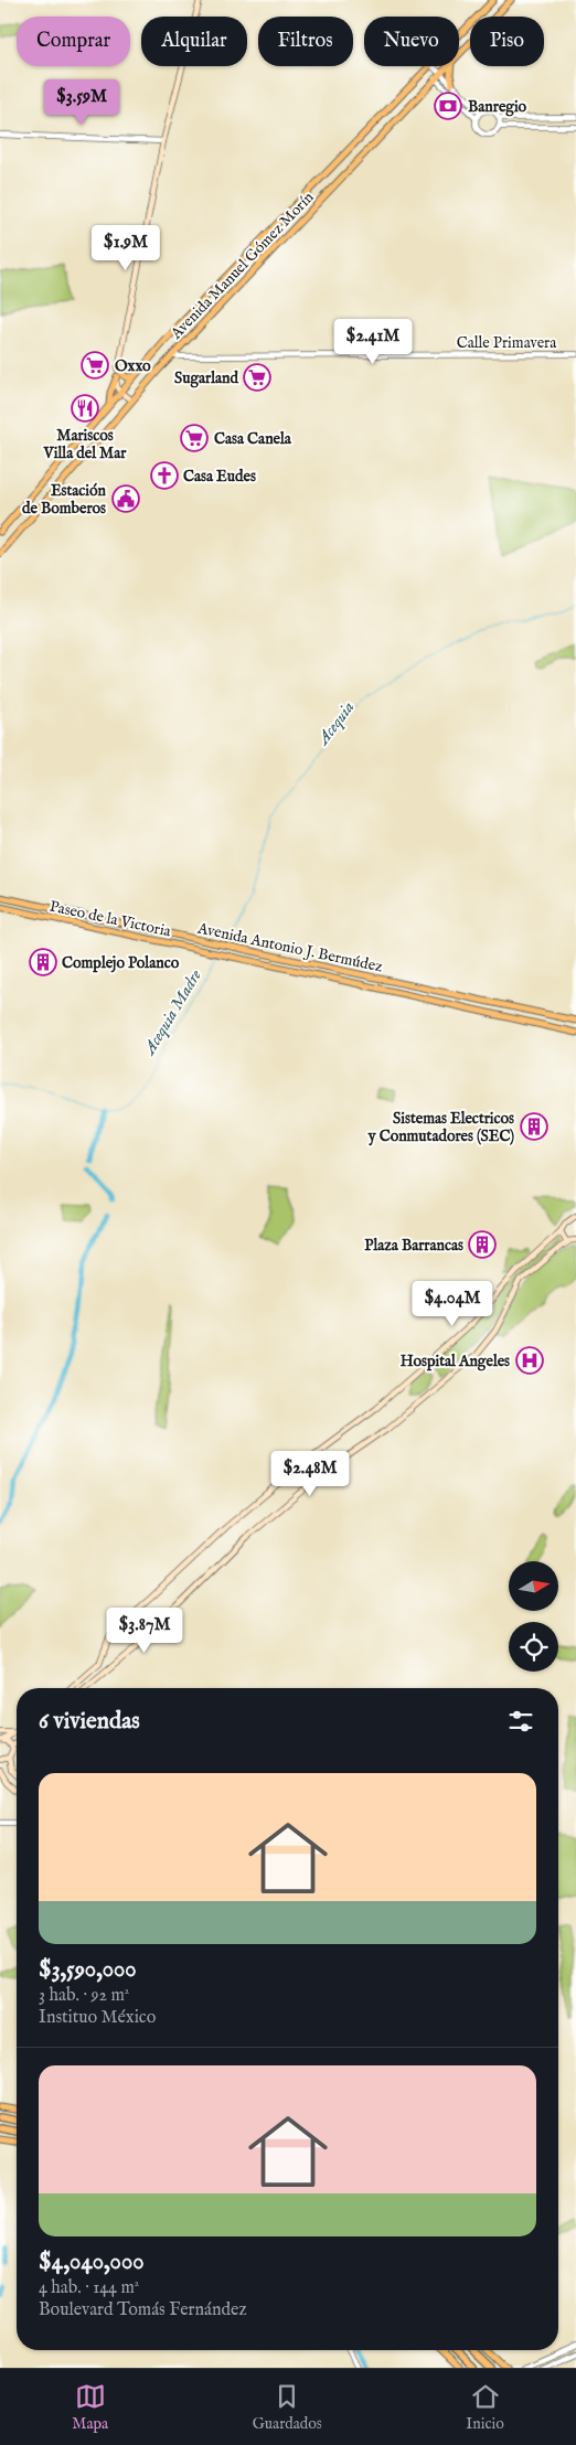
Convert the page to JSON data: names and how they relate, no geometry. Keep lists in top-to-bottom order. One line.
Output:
{"streets":{"main road":["Avenida Manuel Gómez Morín","Paseo de la Victoria","Avenida Antonio J. Bermúdez"],"street":["Calle Primavera"]},"crossings":[["Avenida Manuel Gómez Morín","Calle Primavera"],["Paseo de la Victoria","Avenida Antonio J. Bermúdez"]],"water":["Acequia","Acequia Madre"],"places":{"bank":["Banregio"],"supermarket":["Oxxo","Sugarland","Casa Canela"],"restaurant":["Mariscos Villa del Mar"],"church":["Casa Eudes"],"public building":["Estación de Bomberos"],"building":["Complejo Polanco","Sistemas Electricos y Conmutadores (SEC)","Plaza Barrancas"],"hospital":["Hospital Angeles"]},"north":"right","page":{"chip":["Comprar","Alquilar","Filtros","Nuevo","Piso"],"price":["$3.59M","$1.9M","$2.41M","$4.04M","$2.48M","$3.87M"],"heading":"6 viviendas","list":[{"name":"$3,590,000","note":"3 hab. · 92 m² · Instituo México"},{"name":"$4,040,000","note":"4 hab. · 144 m² · Boulevard Tomás Fernández"}],"tabs":["Mapa","Guardados","Inicio"]}}
